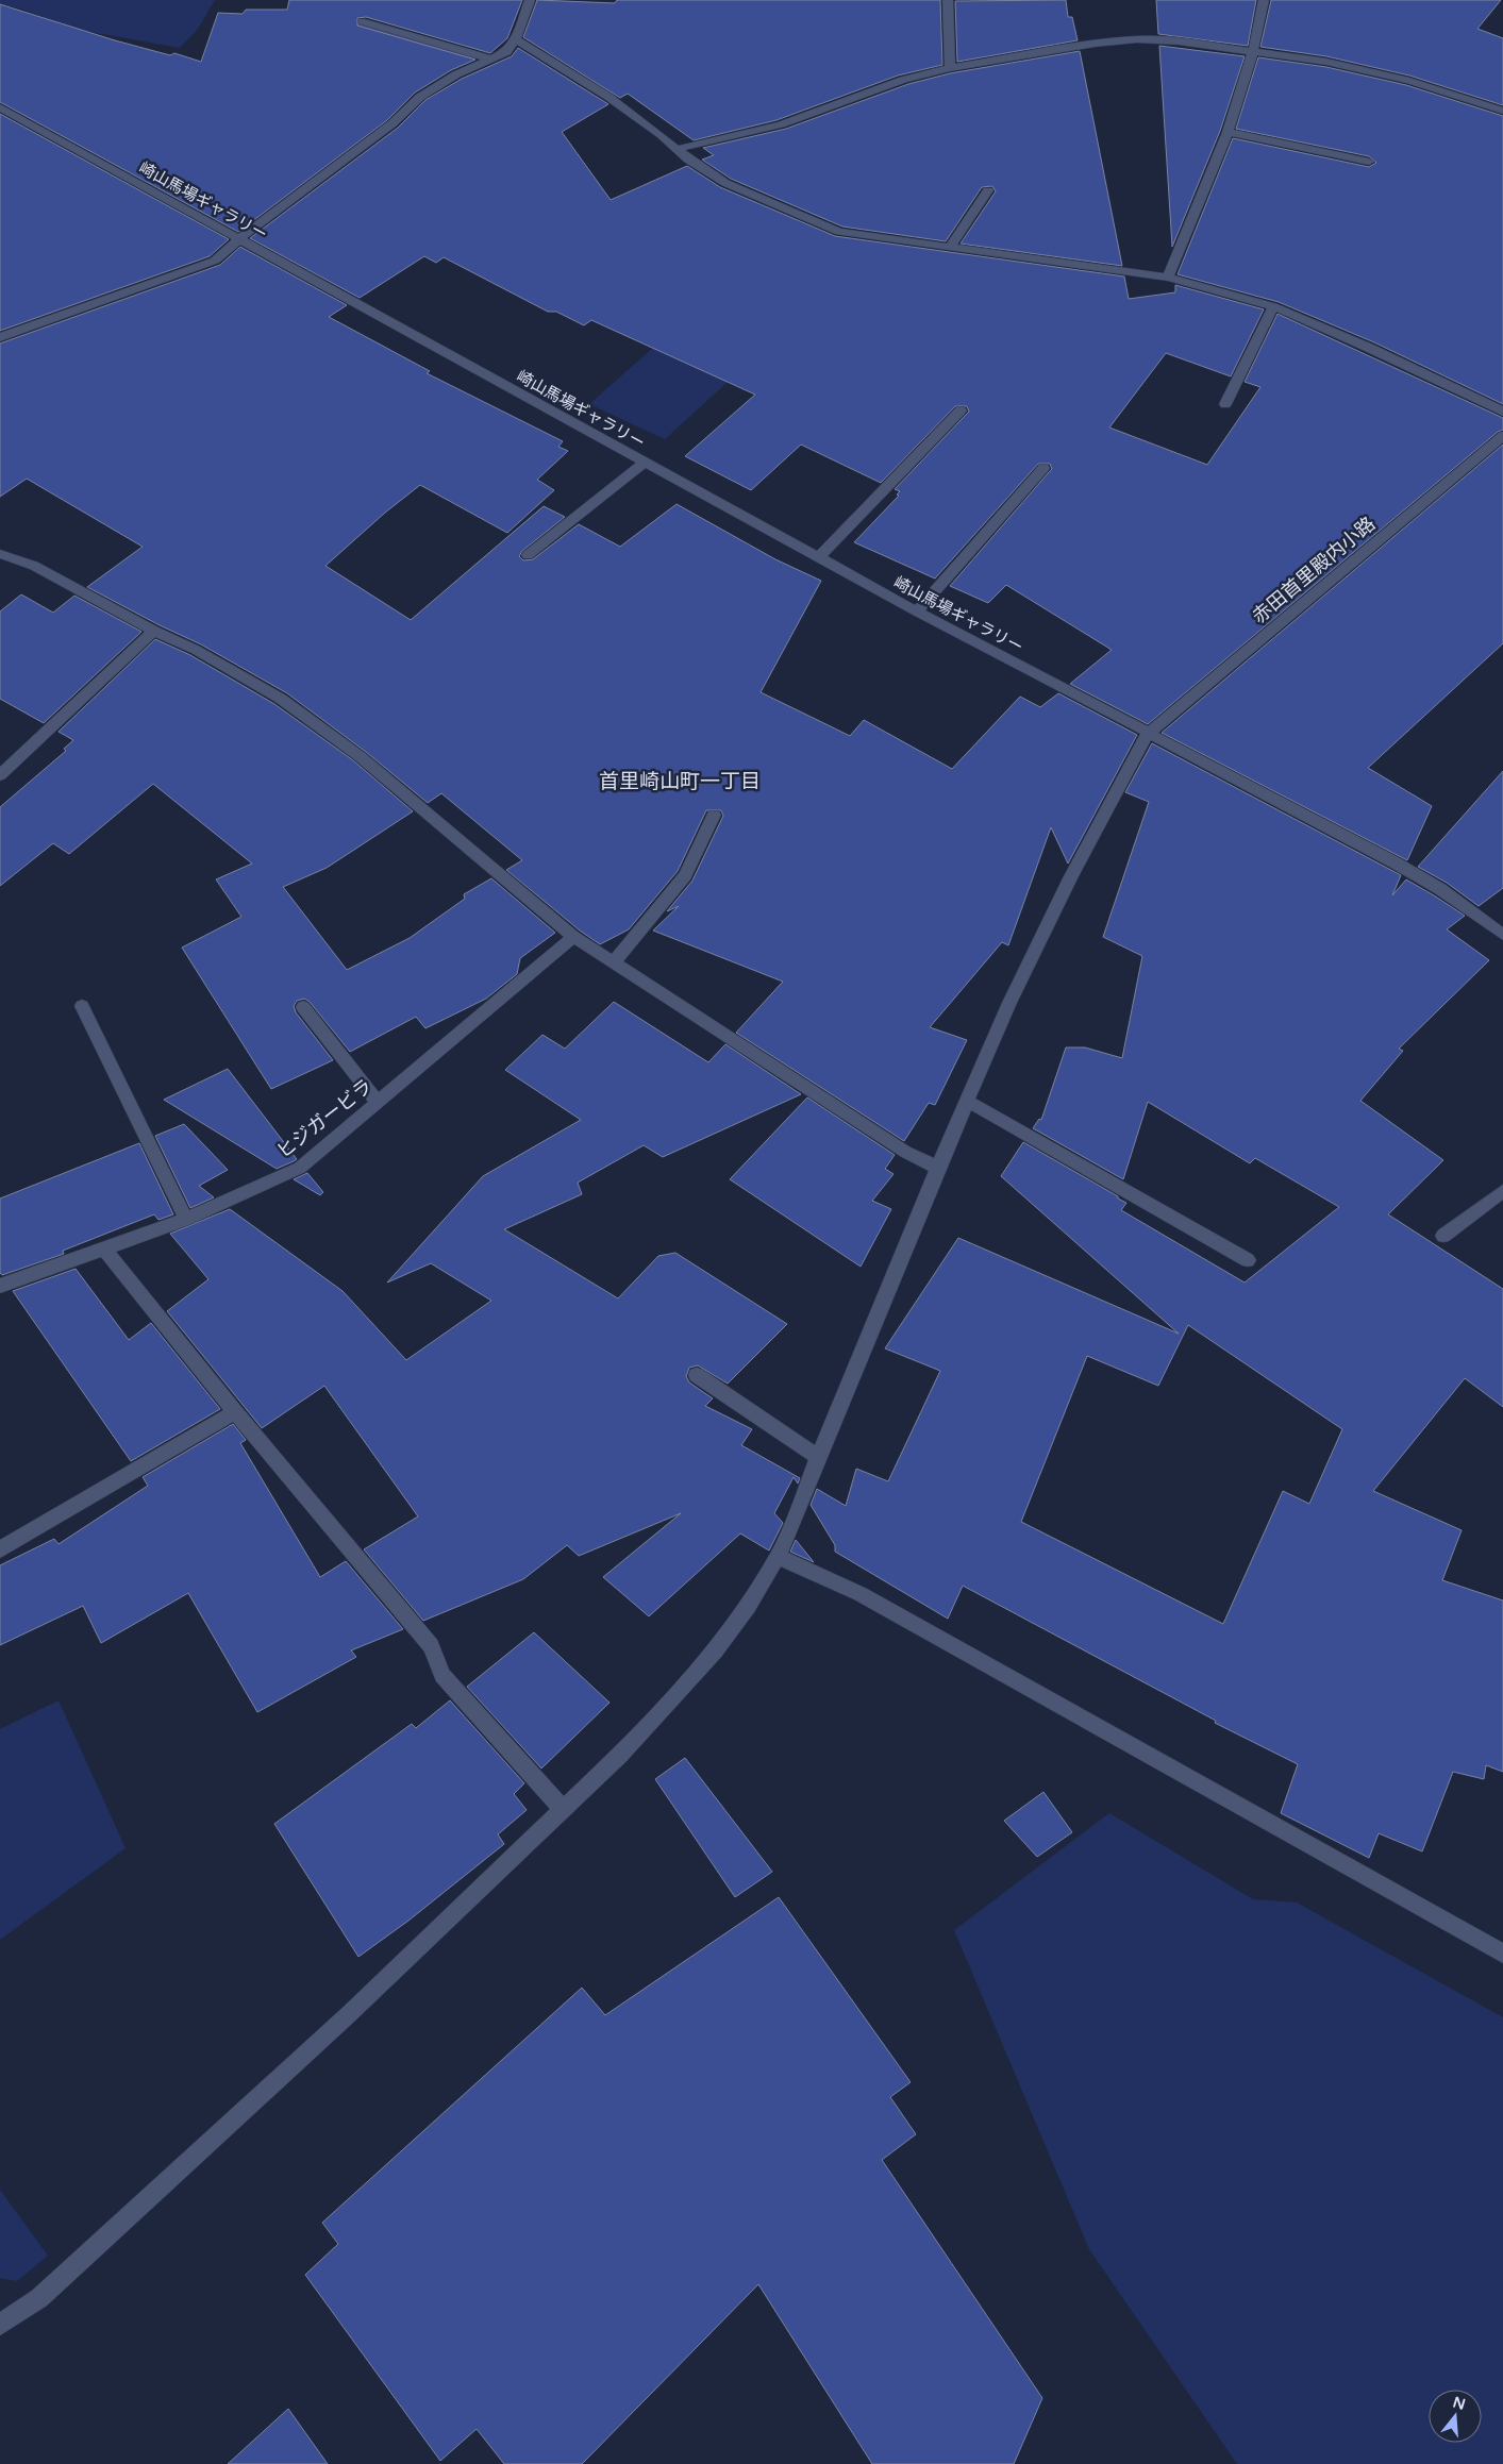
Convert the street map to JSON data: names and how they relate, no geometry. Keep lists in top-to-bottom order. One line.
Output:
{"streets":{"street":["崎山馬場ギャラリー","赤田首里殿内小路","ヒジガービラ"]},"crossings":[["崎山馬場ギャラリー","赤田首里殿内小路"]],"districts":["首里崎山町一丁目"],"north":"top"}
